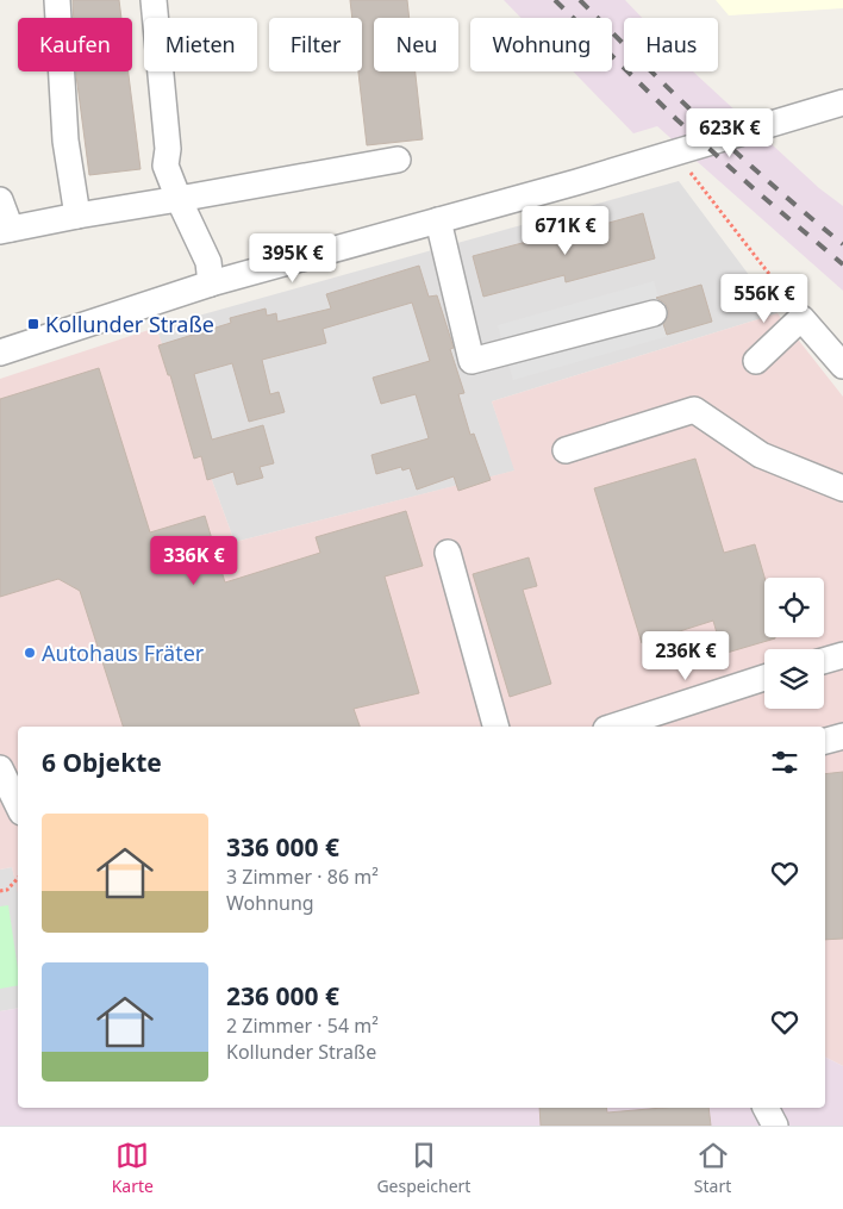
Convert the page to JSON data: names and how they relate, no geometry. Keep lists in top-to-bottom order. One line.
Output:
{"places":{"transit":["Kollunder Straße"],"other":["Autohaus Fräter"]},"page":{"chip":["Kaufen","Mieten","Filter","Neu","Wohnung","Haus"],"price":["623K €","671K €","395K €","556K €","336K €","236K €"],"heading":"6 Objekte","list":[{"name":"336 000 €","note":"3 Zimmer · 86 m² · Wohnung"},{"name":"236 000 €","note":"2 Zimmer · 54 m² · Kollunder Straße"}],"tabs":["Karte","Gespeichert","Start"]}}
